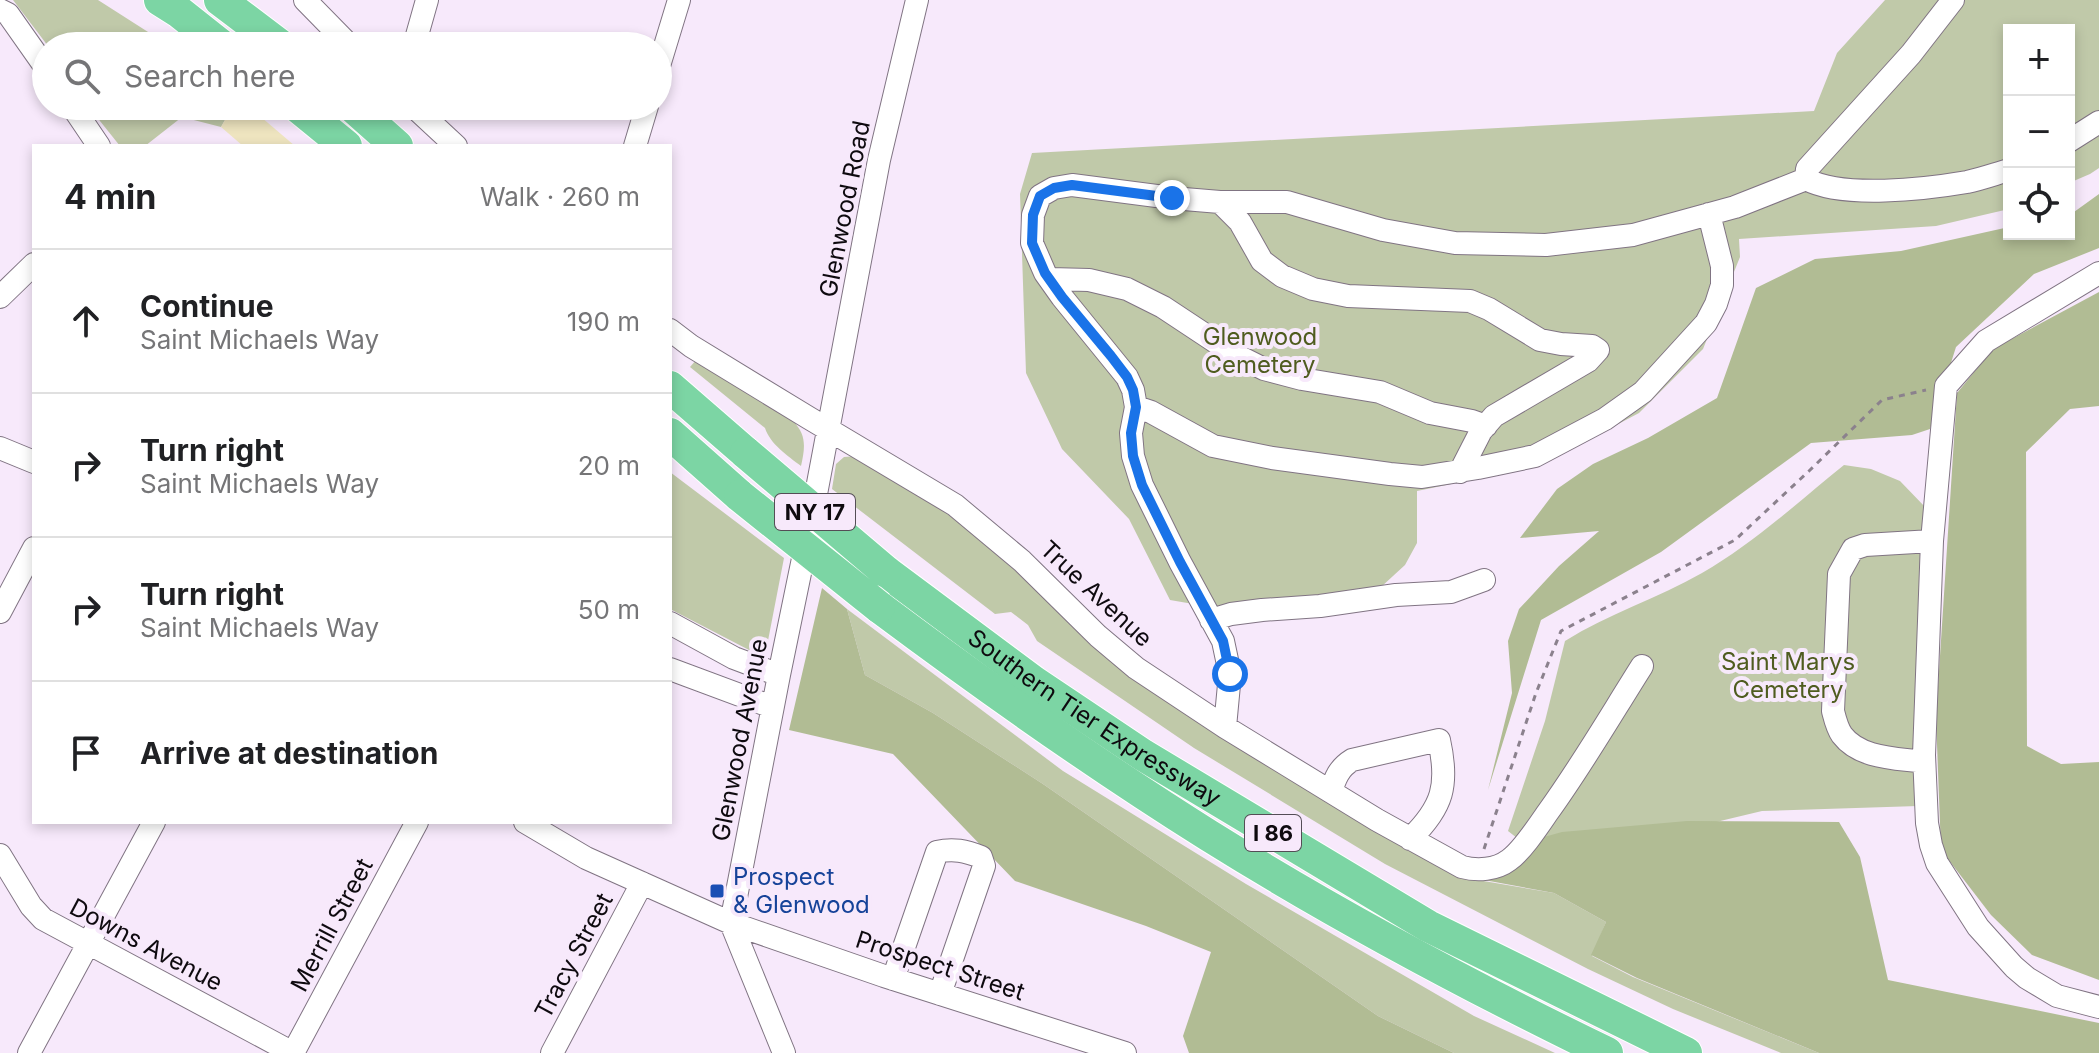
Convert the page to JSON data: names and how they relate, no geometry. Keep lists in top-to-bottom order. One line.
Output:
{"streets":{"highway":["NY 17","Southern Tier Expressway","I 86"],"street":["Glenwood Road","True Avenue","Glenwood Avenue","Merrill Street","Downs Avenue","Tracy Street","Prospect Street"]},"crossings":[["Glenwood Road","True Avenue"],["Glenwood Road","Glenwood Avenue"],["True Avenue","Glenwood Avenue"],["Glenwood Avenue","Prospect Street"],["Merrill Street","Downs Avenue"],["Tracy Street","Prospect Street"]],"parks":["Glenwood Cemetery","Saint Marys Cemetery"],"places":{"transit":["Prospect & Glenwood"]},"page":{"map_buttons":["+","−"],"search":"Search here","heading":["4 min","Walk · 260 m"],"list":[["Continue","Saint Michaels Way","190 m"],["Turn right","Saint Michaels Way","20 m"],["Turn right","Saint Michaels Way","50 m"],"Arrive at destination"]}}
